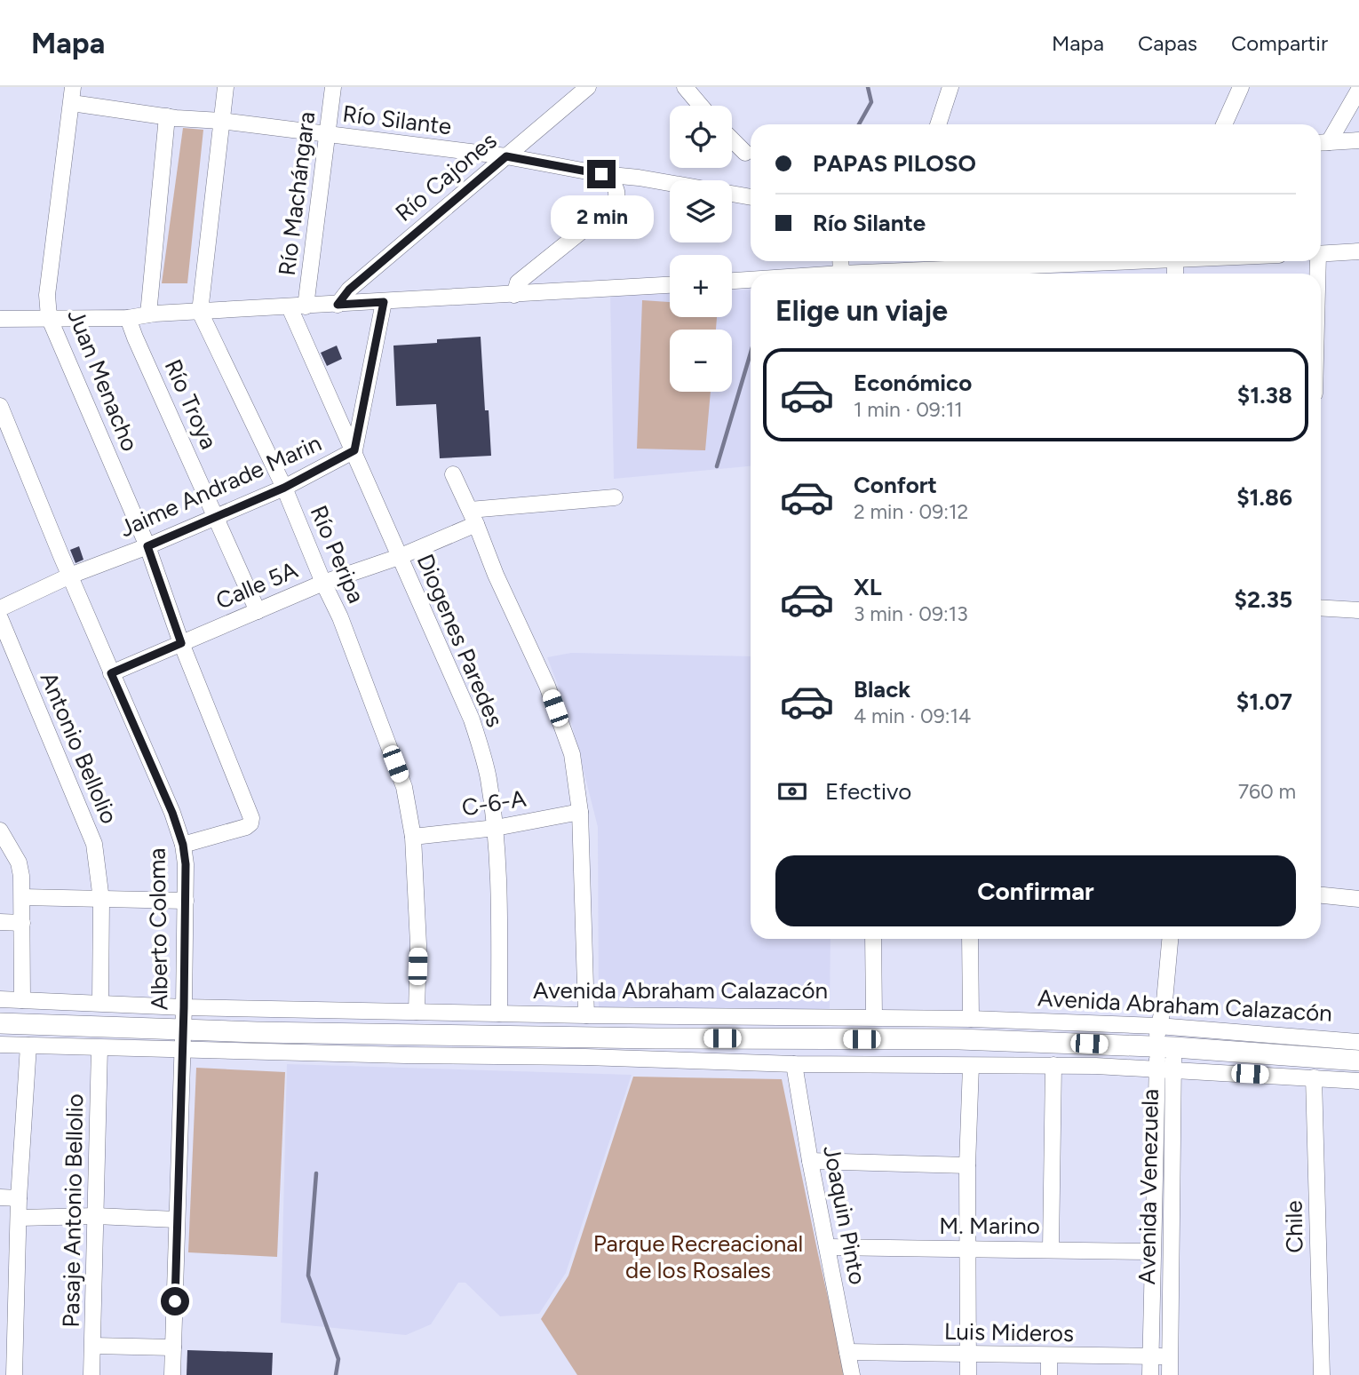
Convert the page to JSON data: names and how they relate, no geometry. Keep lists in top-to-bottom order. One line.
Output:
{"streets":{"main road":["Avenida Abraham Calazacón"],"street":["Río Silante","Río Cajones","Río Machángara","Juan Menacho","Río Troya","Jaime Andrade Marin","Río Peripa","Calle 5A","Diogenes Paredes","Antonio Bellolio","C-6-A","Alberto Coloma","Avenida Venezuela","Pasaje Antonio Bellolio","Joaquin Pinto","M. Marino","Chile","Luis Mideros"]},"crossings":[["Río Silante","Río Cajones"],["Río Silante","Río Machángara"],["Río Silante","Juan Menacho"],["Juan Menacho","Jaime Andrade Marin"],["Juan Menacho","Calle 5A"],["Juan Menacho","Alberto Coloma"],["Río Troya","Jaime Andrade Marin"],["Río Troya","Calle 5A"],["Jaime Andrade Marin","Río Peripa"],["Jaime Andrade Marin","Diogenes Paredes"],["Jaime Andrade Marin","Alberto Coloma"],["Río Peripa","Calle 5A"],["Río Peripa","C-6-A"],["Río Peripa","Avenida Abraham Calazacón"],["Calle 5A","Diogenes Paredes"],["Calle 5A","Alberto Coloma"],["Diogenes Paredes","C-6-A"],["Diogenes Paredes","Avenida Abraham Calazacón"],["Antonio Bellolio","Avenida Abraham Calazacón"],["Alberto Coloma","Avenida Abraham Calazacón"],["Avenida Abraham Calazacón","Avenida Venezuela"],["Avenida Abraham Calazacón","Pasaje Antonio Bellolio"],["Avenida Abraham Calazacón","Joaquin Pinto"],["Avenida Abraham Calazacón","Chile"],["Avenida Venezuela","M. Marino"],["Avenida Venezuela","Luis Mideros"],["Joaquin Pinto","M. Marino"],["Joaquin Pinto","Luis Mideros"]],"parks":["Parque Recreacional de los Rosales"],"page":{"header":"Mapa","nav":["Mapa","Capas","Compartir"],"map_buttons":["+","−"],"banner":["PAPAS PILOSO","Río Silante"],"bubble":"2 min","heading":"Elige un viaje","list":[{"name":"Económico","note":"1 min · 09:11","value":"$1.38"},{"name":"Confort","note":"2 min · 09:12","value":"$1.86"},{"name":"XL","note":"3 min · 09:13","value":"$2.35"},{"name":"Black","note":"4 min · 09:14","value":"$1.07"}],"pay":["Efectivo","760 m"],"buttons":"Confirmar"}}
